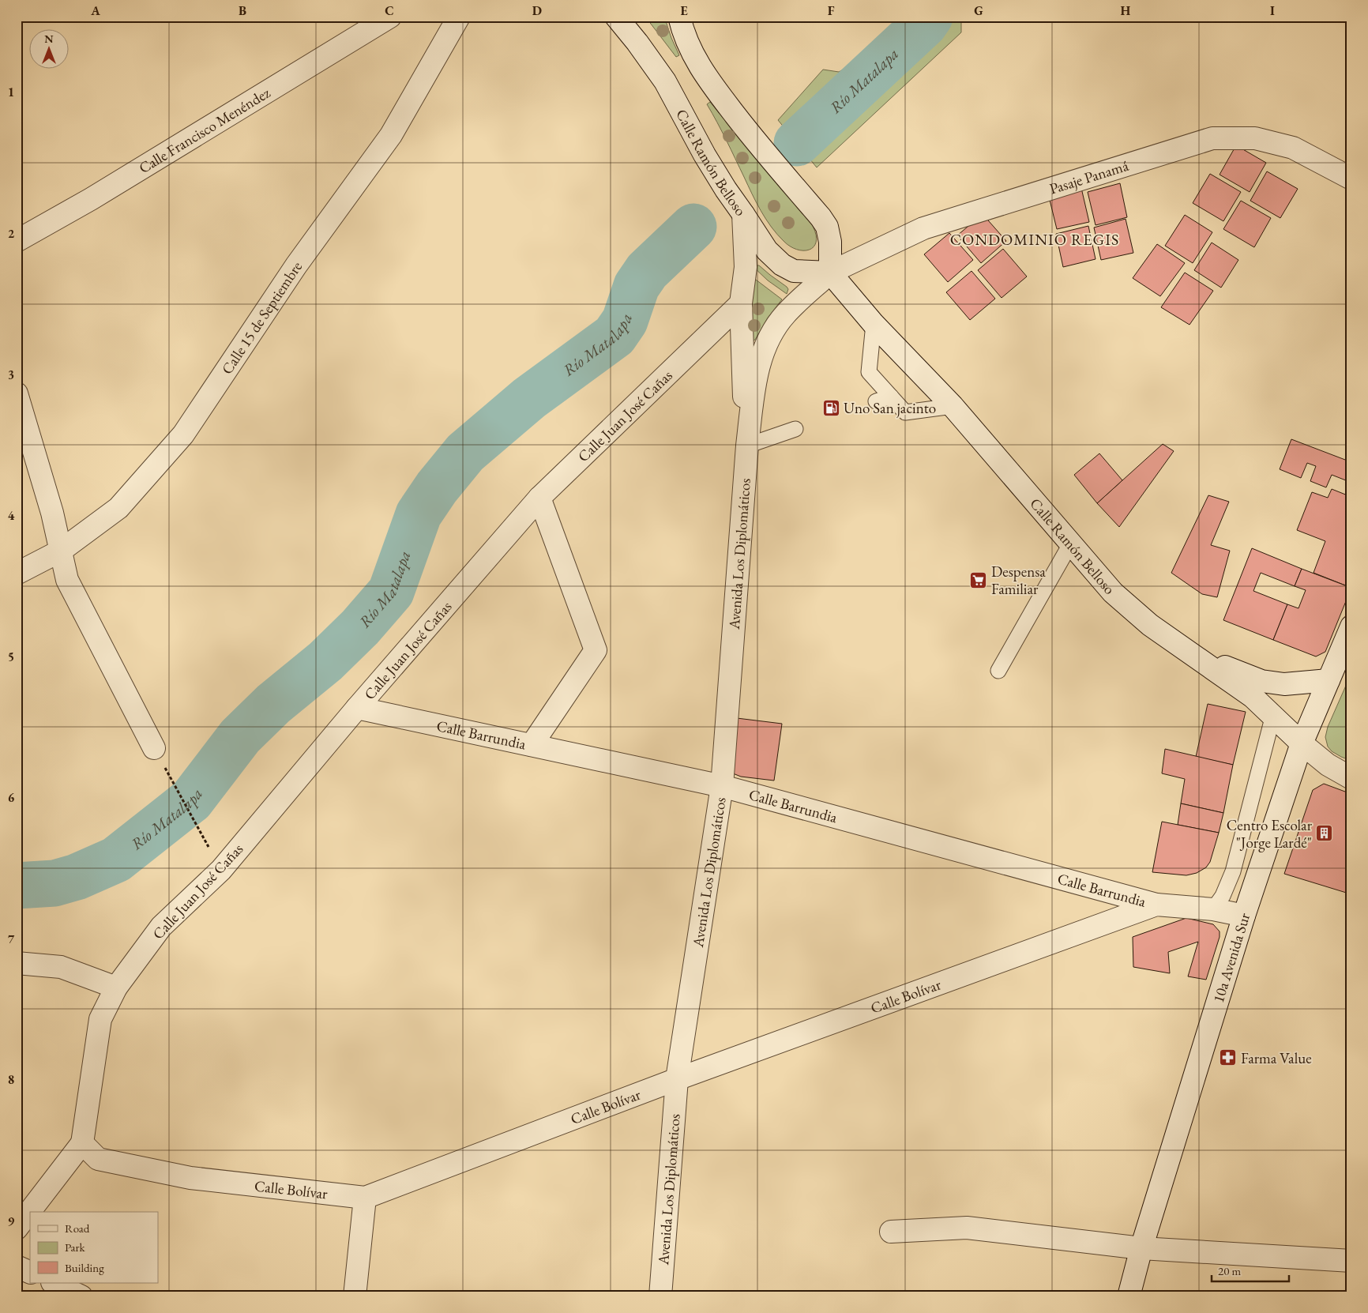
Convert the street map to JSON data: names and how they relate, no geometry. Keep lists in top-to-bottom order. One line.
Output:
{"streets":{"street":["Calle Francisco Menéndez","Calle Ramón Belloso","Pasaje Panamá","Calle 15 de Septiembre","Calle Juan José Cañas","Avenida Los Diplomáticos","Calle Barrundia","10a Avenida Sur","Calle Bolívar"]},"crossings":[["Calle Ramón Belloso","Pasaje Panamá"],["Calle Ramón Belloso","Avenida Los Diplomáticos"],["Calle Ramón Belloso","10a Avenida Sur"],["Pasaje Panamá","Avenida Los Diplomáticos"],["Calle Juan José Cañas","Avenida Los Diplomáticos"],["Calle Juan José Cañas","Calle Barrundia"],["Calle Juan José Cañas","Calle Bolívar"],["Avenida Los Diplomáticos","Calle Barrundia"],["Avenida Los Diplomáticos","Calle Bolívar"],["Calle Barrundia","Calle Bolívar"],["10a Avenida Sur","Calle Bolívar"]],"districts":["CONDOMINIO REGIS"],"water":["Río Matalapa"],"places":{"fuel station":["Uno San jacinto"],"supermarket":["Despensa Familiar"],"building":["Centro Escolar \"Jorge Lardé\""],"pharmacy":["Farma Value"]},"legend":["Road","Park","Building"],"scale_bar":"20 m","north":"top","grid":{"columns":["A","B","C","D","E","F","G","H","I"],"rows":["1","2","3","4","5","6","7","8","9"]}}
